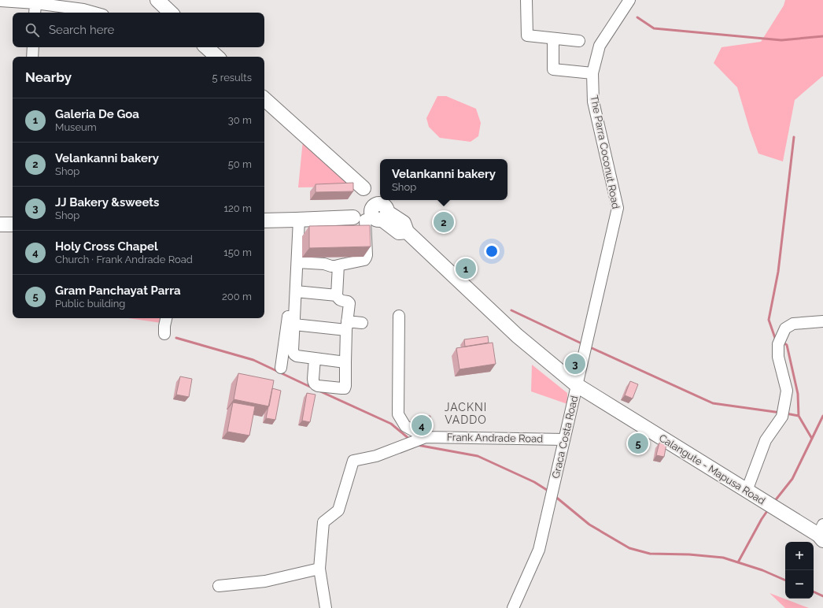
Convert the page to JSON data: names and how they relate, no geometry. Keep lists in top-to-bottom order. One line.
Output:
{"streets":{"main road":["Calangute - Mapusa Road"],"street":["The Parra Coconut Road","Graca Costa Road","Frank Andrade Road"]},"crossings":[["The Parra Coconut Road","Graca Costa Road"],["The Parra Coconut Road","Calangute - Mapusa Road"],["Graca Costa Road","Frank Andrade Road"],["Graca Costa Road","Calangute - Mapusa Road"]],"districts":["JACKNI VADDO"],"page":{"search":"Search here","heading":["Nearby","5 results"],"list":[{"mark":"1","name":"Galeria De Goa","note":"Museum","value":"30 m"},{"mark":"2","name":"Velankanni bakery","note":"Shop","value":"50 m"},{"mark":"3","name":"JJ Bakery &sweets","note":"Shop","value":"120 m"},{"mark":"4","name":"Holy Cross Chapel","note":"Church · Frank Andrade Road","value":"150 m"},{"mark":"5","name":"Gram Panchayat Parra","note":"Public building","value":"200 m"}],"popup":["Velankanni bakery","Shop"],"pins":["2","1","3","4","5"],"map_buttons":["+","−"]}}
